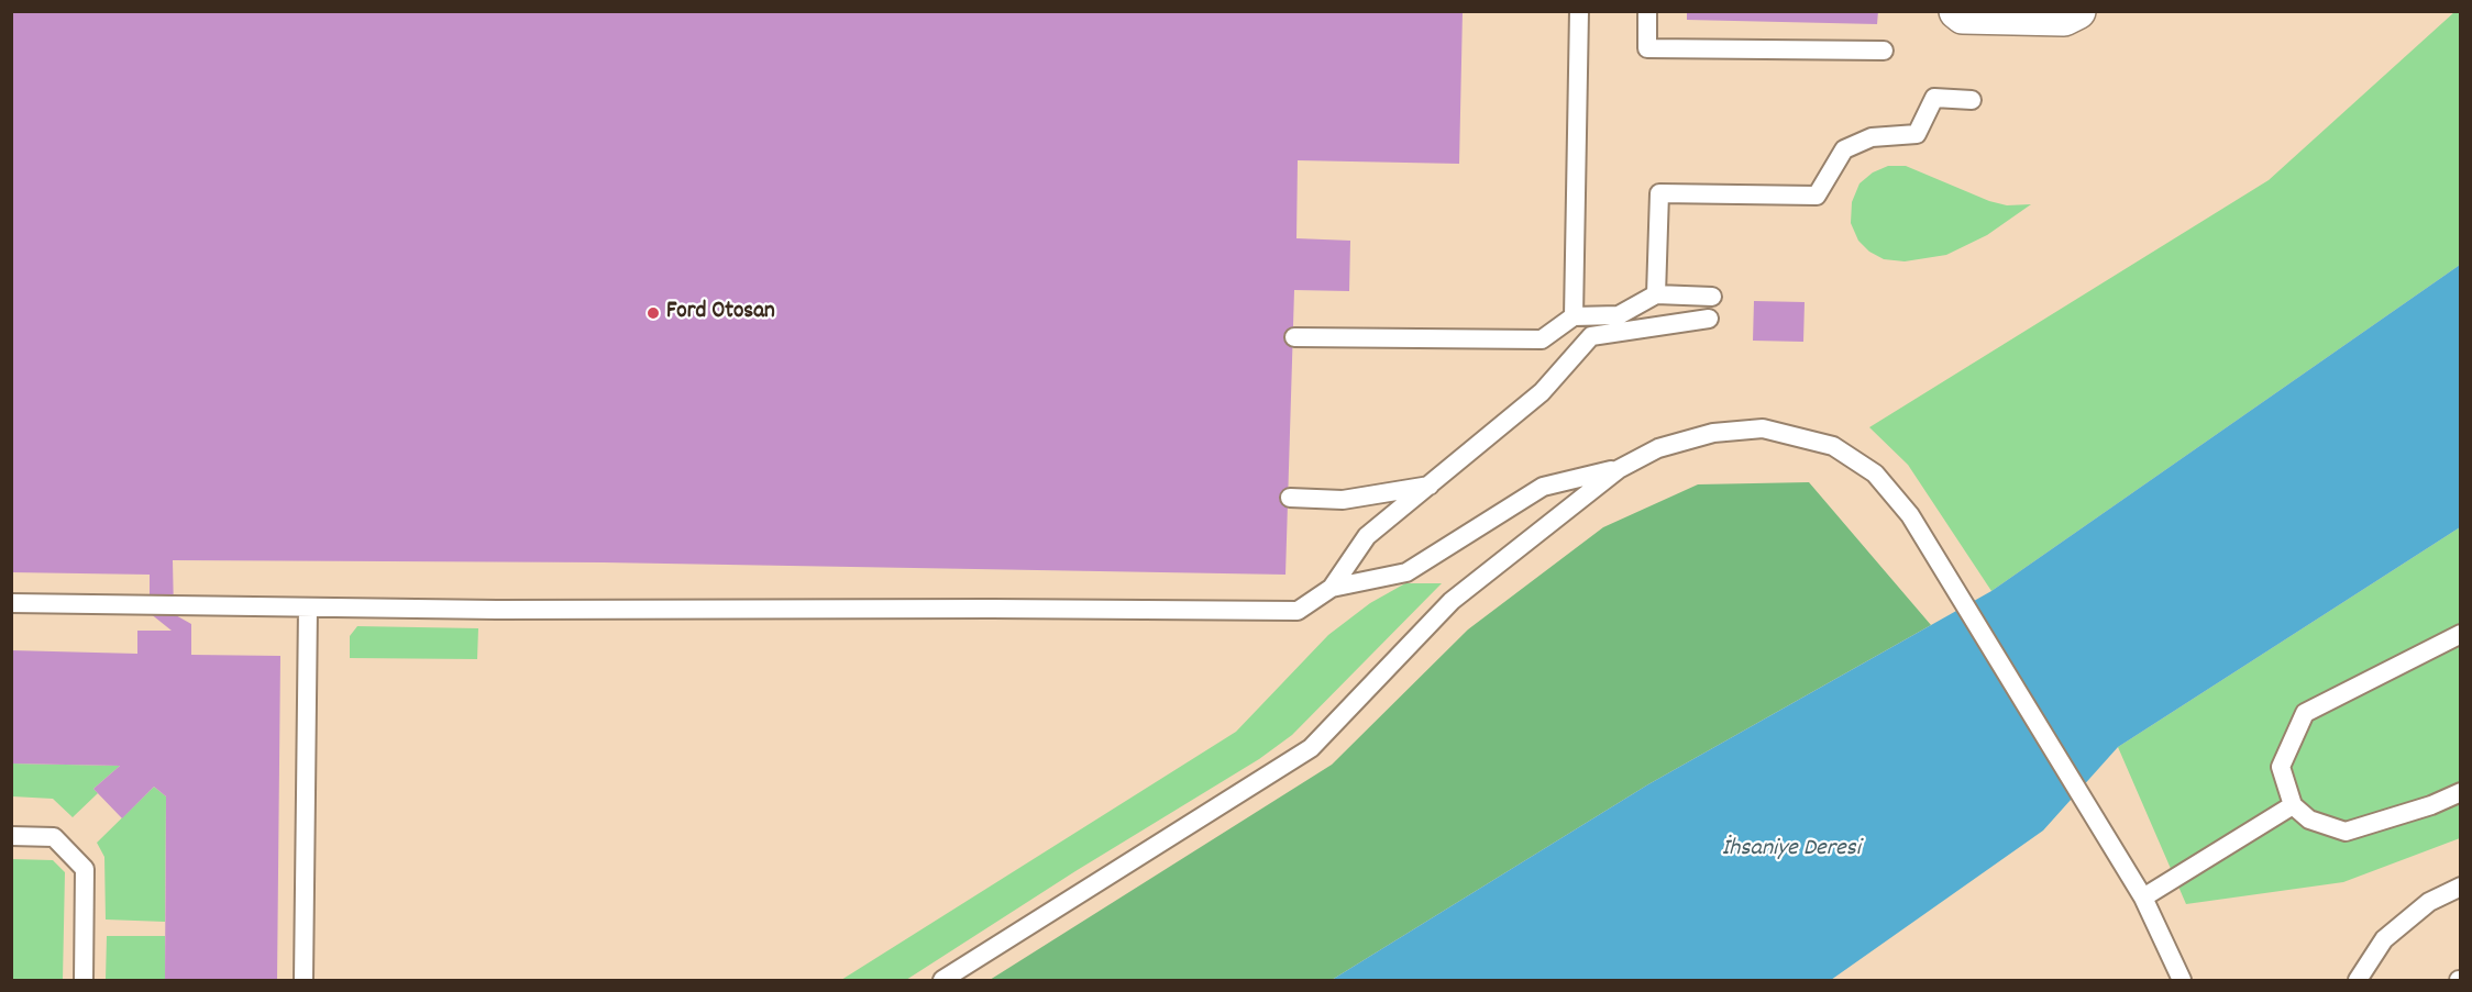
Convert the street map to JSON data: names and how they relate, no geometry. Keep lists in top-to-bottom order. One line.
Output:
{"water":["İhsaniye Deresi"],"places":["Ford Otosan"]}
